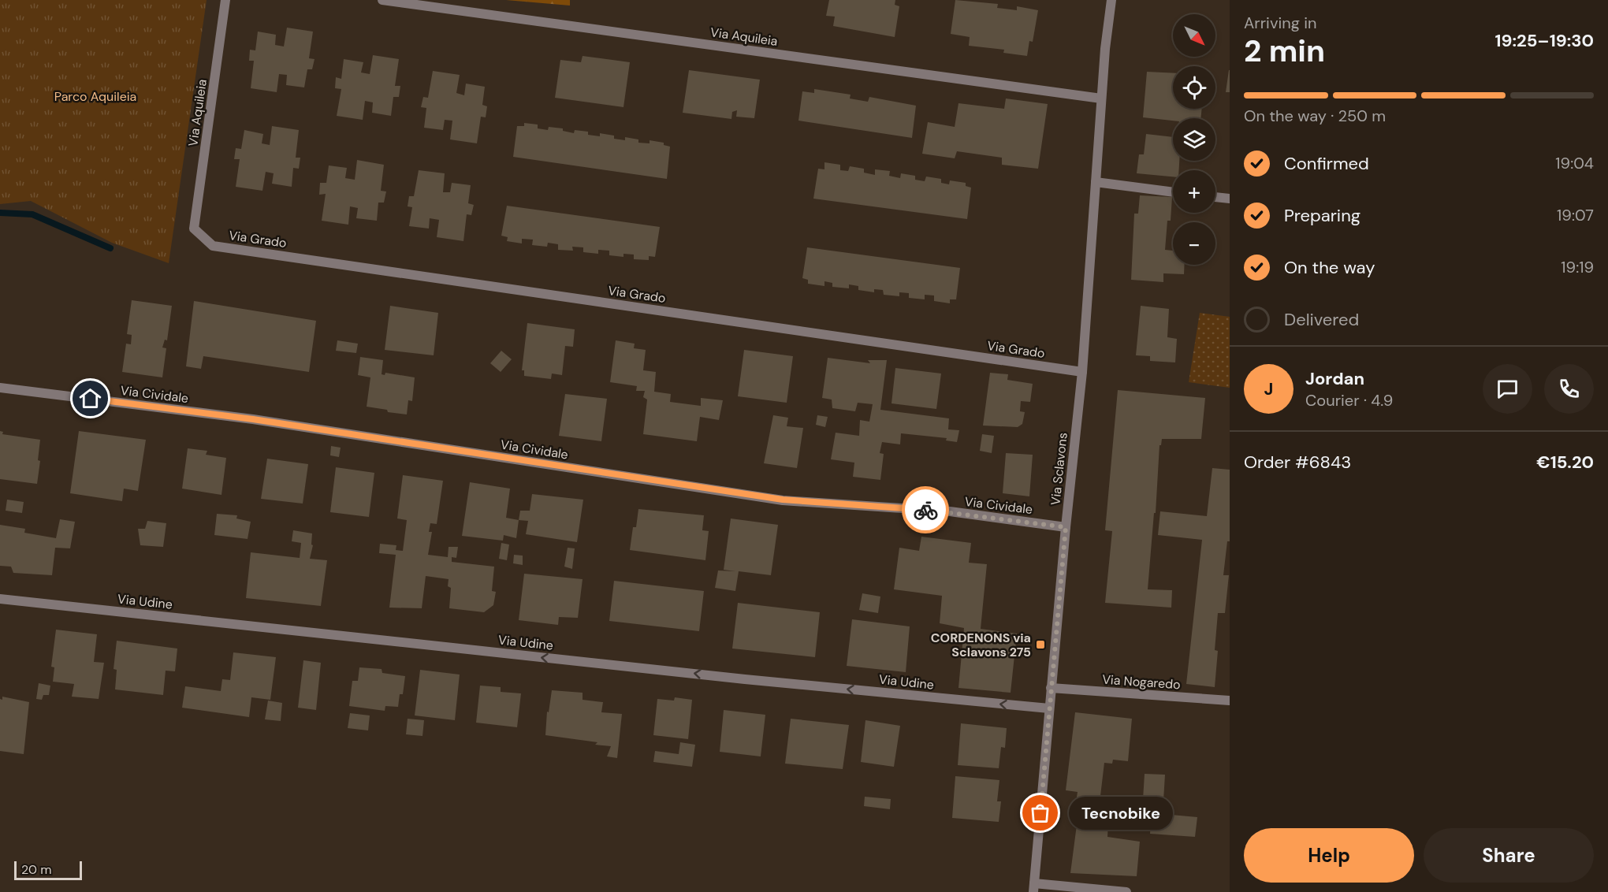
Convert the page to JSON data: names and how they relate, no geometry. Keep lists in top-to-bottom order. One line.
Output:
{"streets":{"street":["Via Aquileia","Via Grado","Via Cividale","Via Sclavons","Via Udine","Via Nogaredo"]},"crossings":[["Via Aquileia","Via Grado"],["Via Aquileia","Via Sclavons"],["Via Grado","Via Sclavons"],["Via Cividale","Via Sclavons"],["Via Sclavons","Via Udine"],["Via Sclavons","Via Nogaredo"]],"one_way":["Via Udine"],"parks":["Parco Aquileia"],"places":{"transit":["CORDENONS via Sclavons 275"],"other":["Tecnobike"]},"scale_bar":"20 m","north":"bottom right","page":{"heading":["2 min","Arriving in","19:25–19:30"],"panel":["Jordan","Courier · 4.9","Order #6843","€15.20"],"map_buttons":["+","−"],"bar":"On the way · 250 m","list":[["Confirmed","19:04"],["Preparing","19:07"],["On the way","19:19"],"Delivered"],"round":"J","bubble":"Tecnobike","buttons":["Help","Share"],"scale":"20 m"}}
